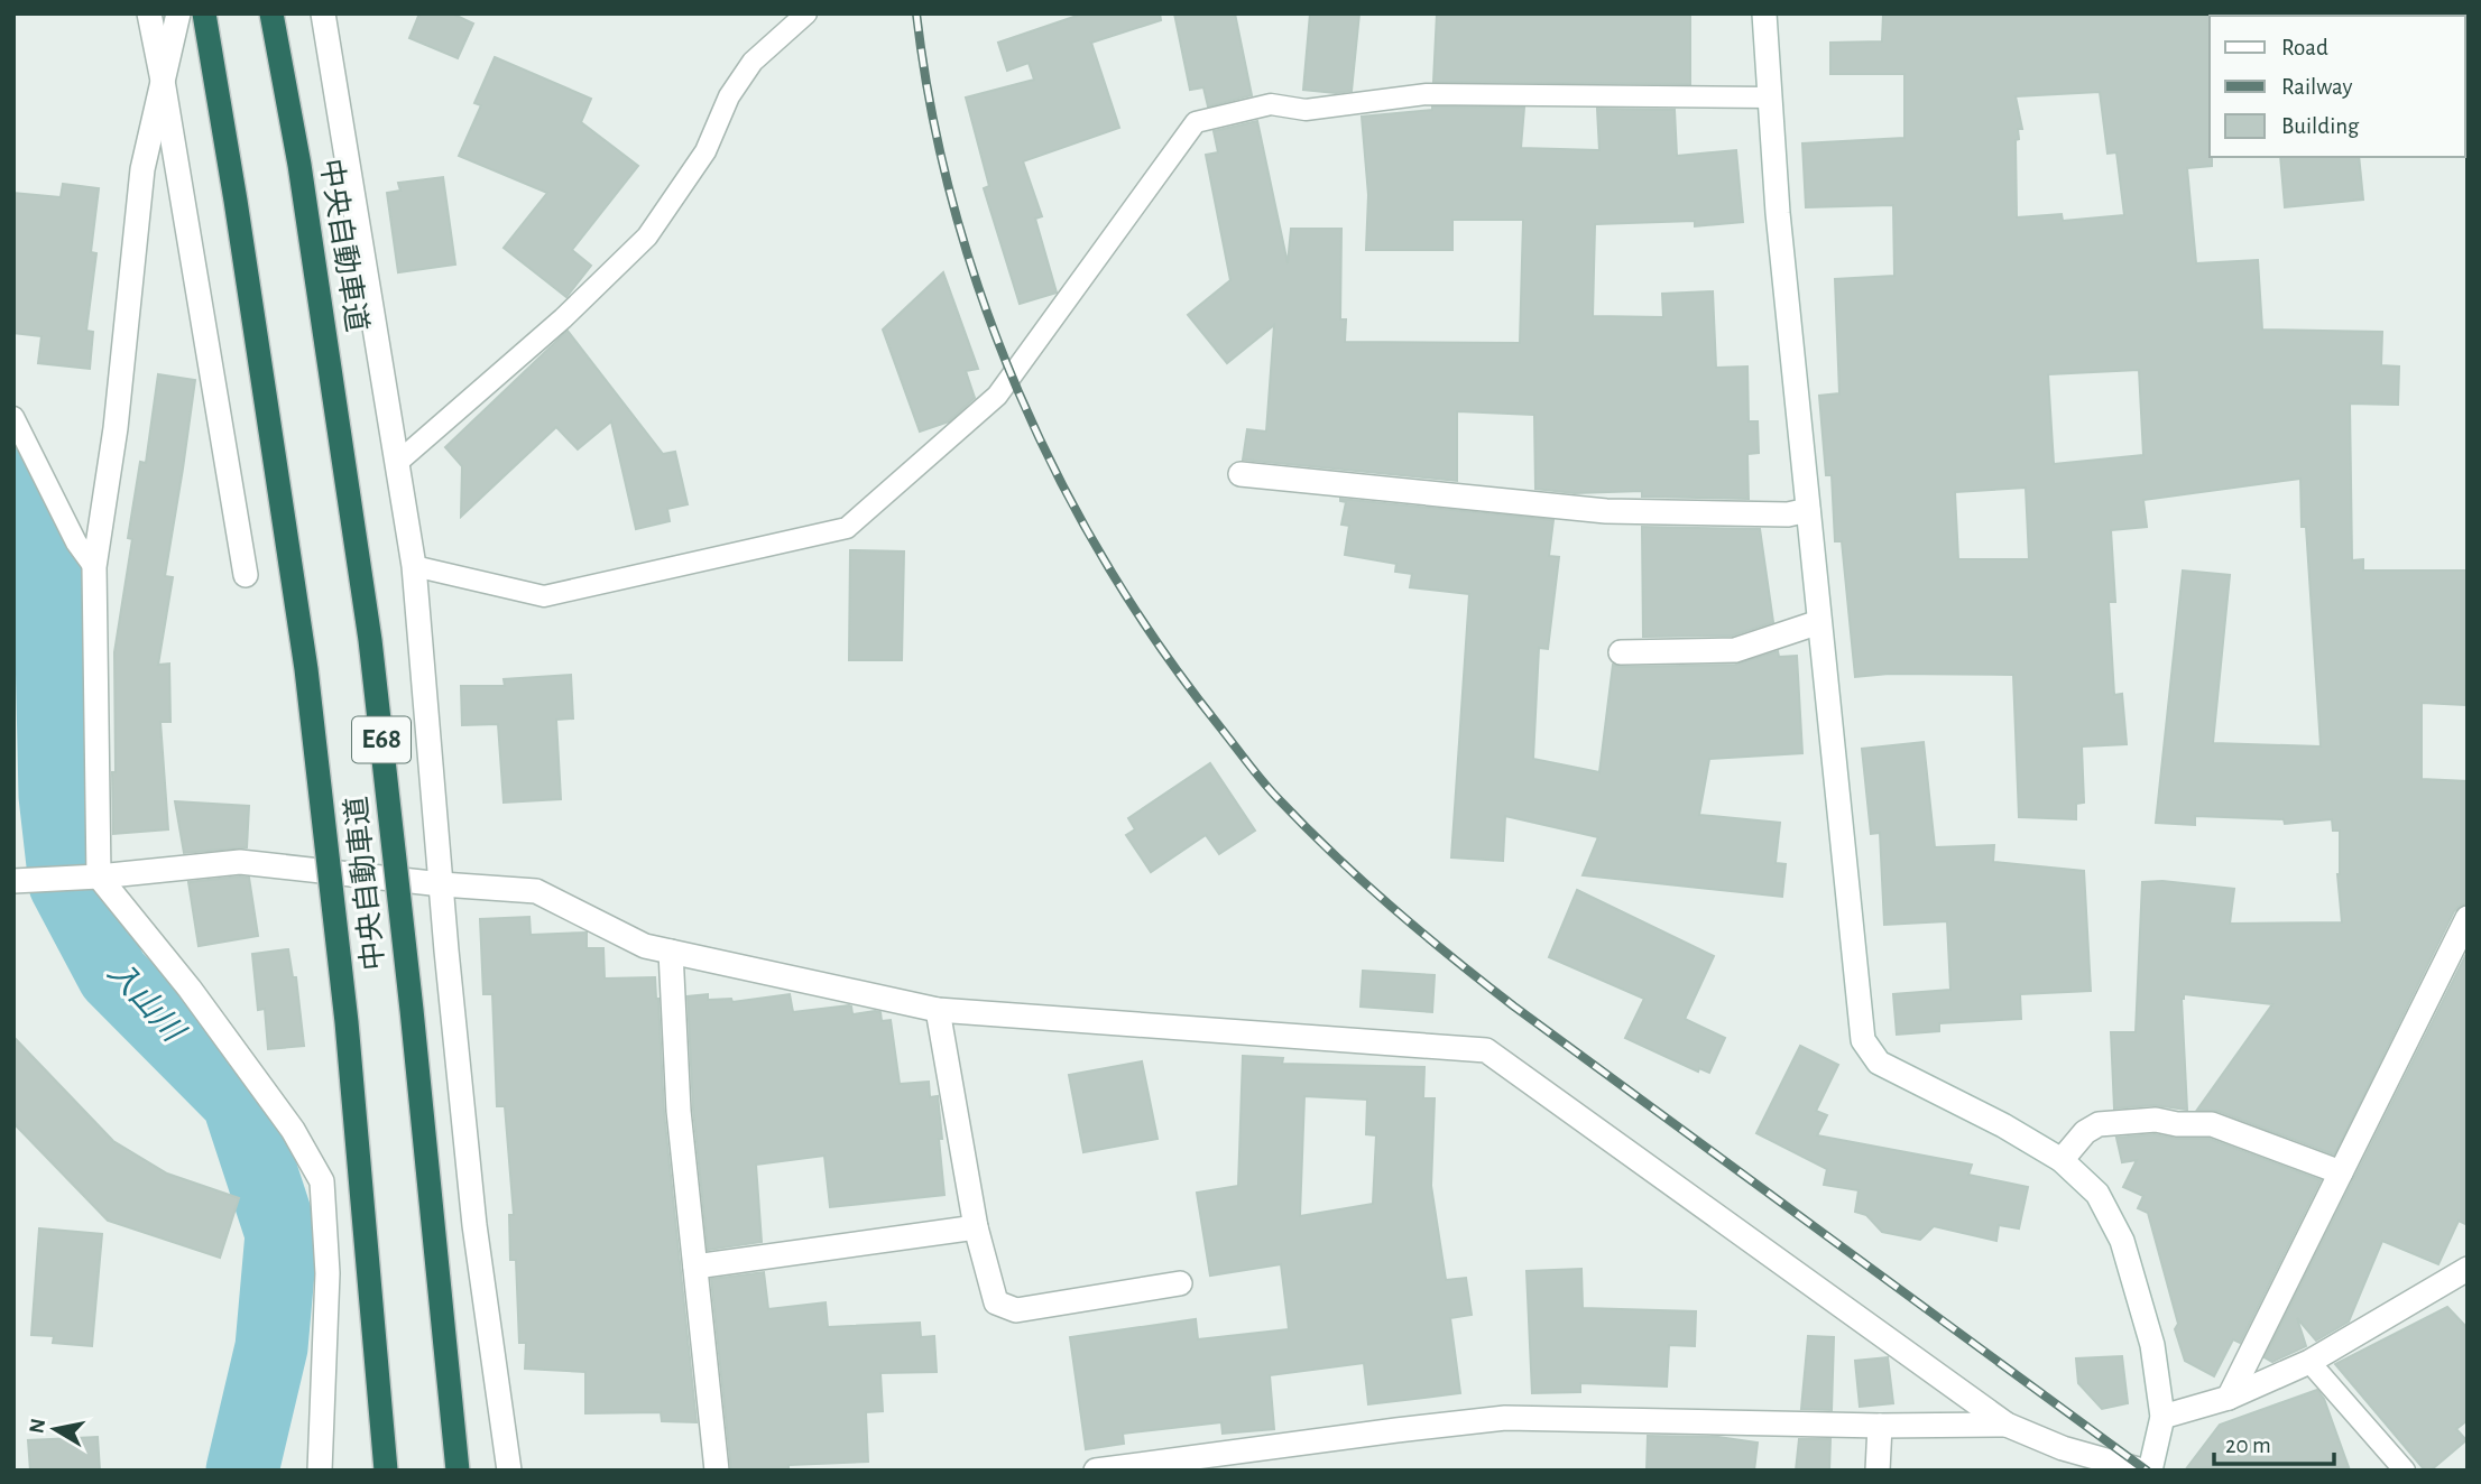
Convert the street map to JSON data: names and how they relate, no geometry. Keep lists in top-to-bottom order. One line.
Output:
{"streets":{"highway":["中央自動車道","E68"]},"water":["入山川"],"legend":["Road","Railway","Building"],"scale_bar":"20 m","north":"left"}
